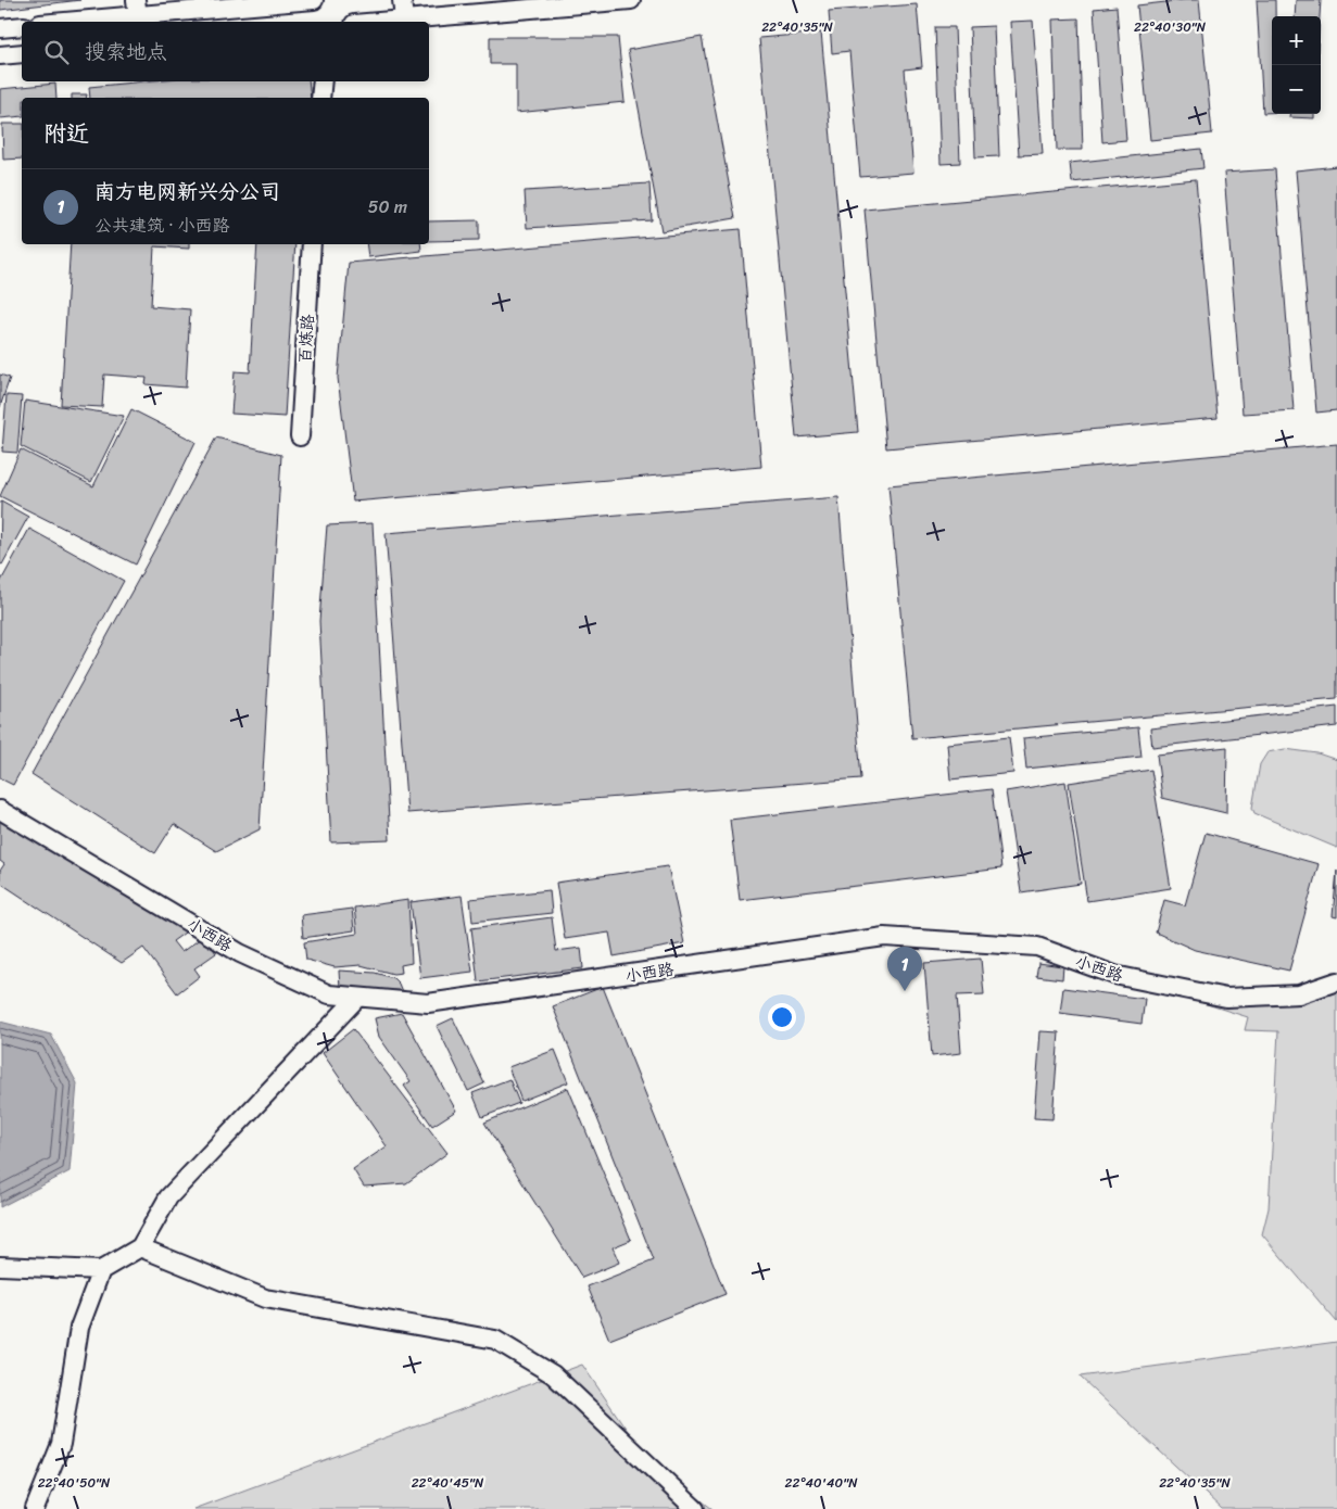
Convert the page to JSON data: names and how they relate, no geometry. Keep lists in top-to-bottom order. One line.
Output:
{"streets":{"street":["百炼路","小西路"]},"page":{"map_buttons":["+","−"],"search":"搜索地点","heading":"附近","list":[{"mark":"1","name":"南方电网新兴分公司","note":"公共建筑 · 小西路","value":"50 m"}],"pins":"1"},"coordinates":["22°40'35\"N","22°40'30\"N","22°40'50\"N","22°40'45\"N","22°40'40\"N"]}
